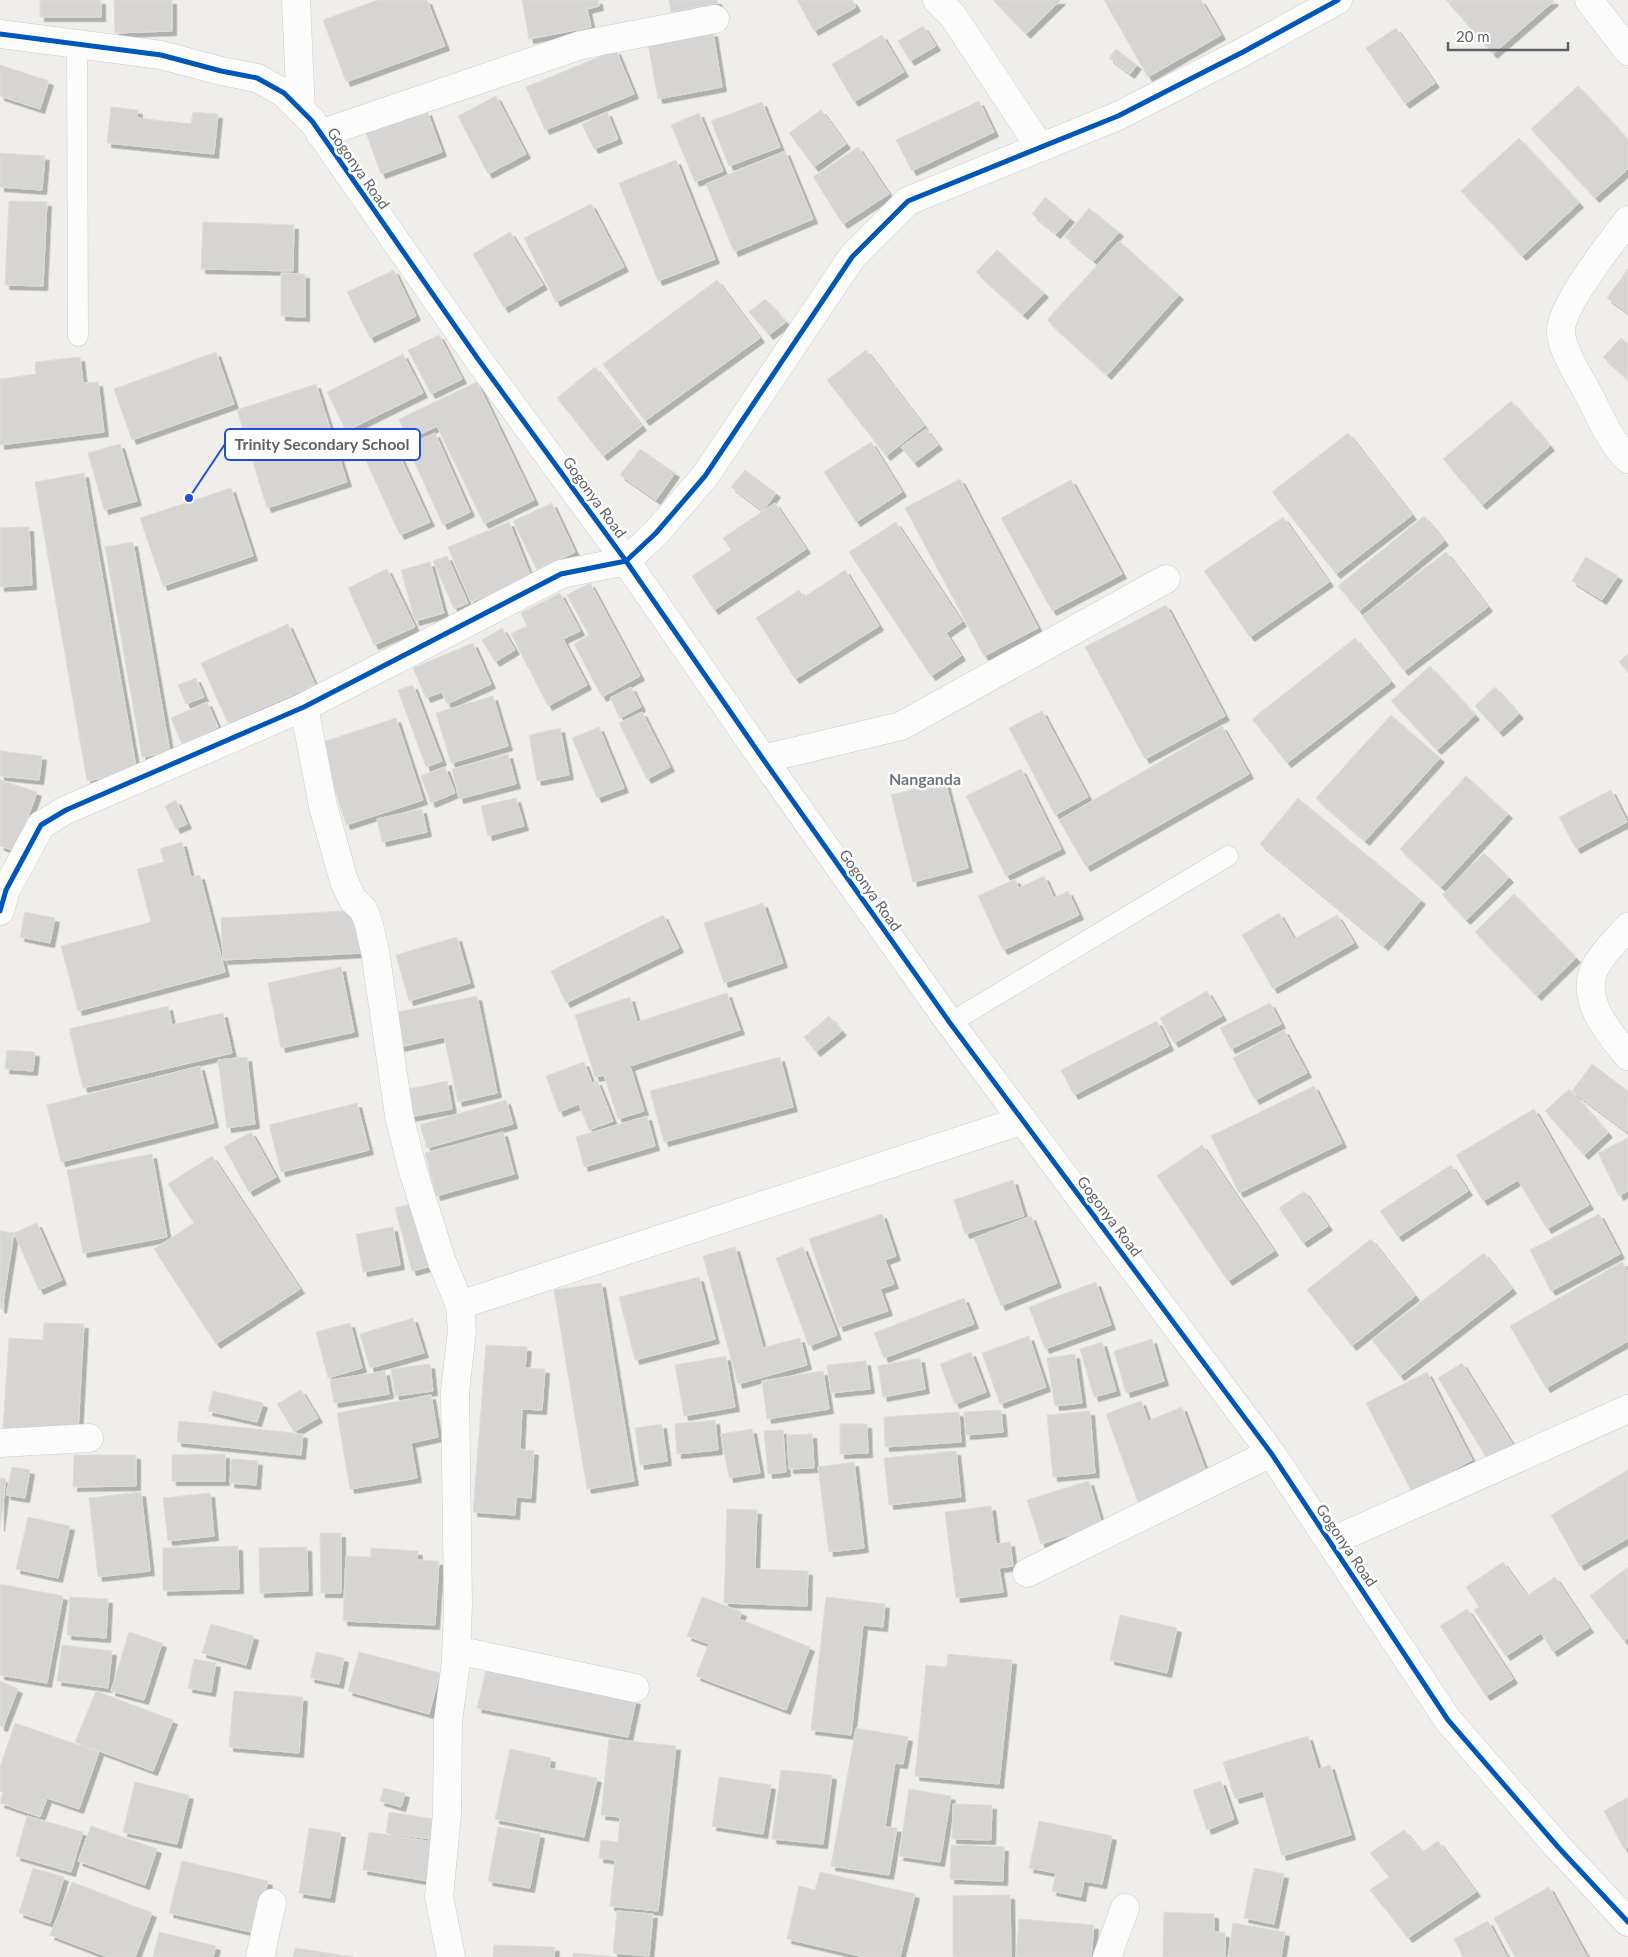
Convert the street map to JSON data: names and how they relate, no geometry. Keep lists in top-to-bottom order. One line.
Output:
{"streets":{"street":["Gogonya Road"]},"districts":["Nanganda"],"places":["Trinity Secondary School"],"scale_bar":"20 m"}
